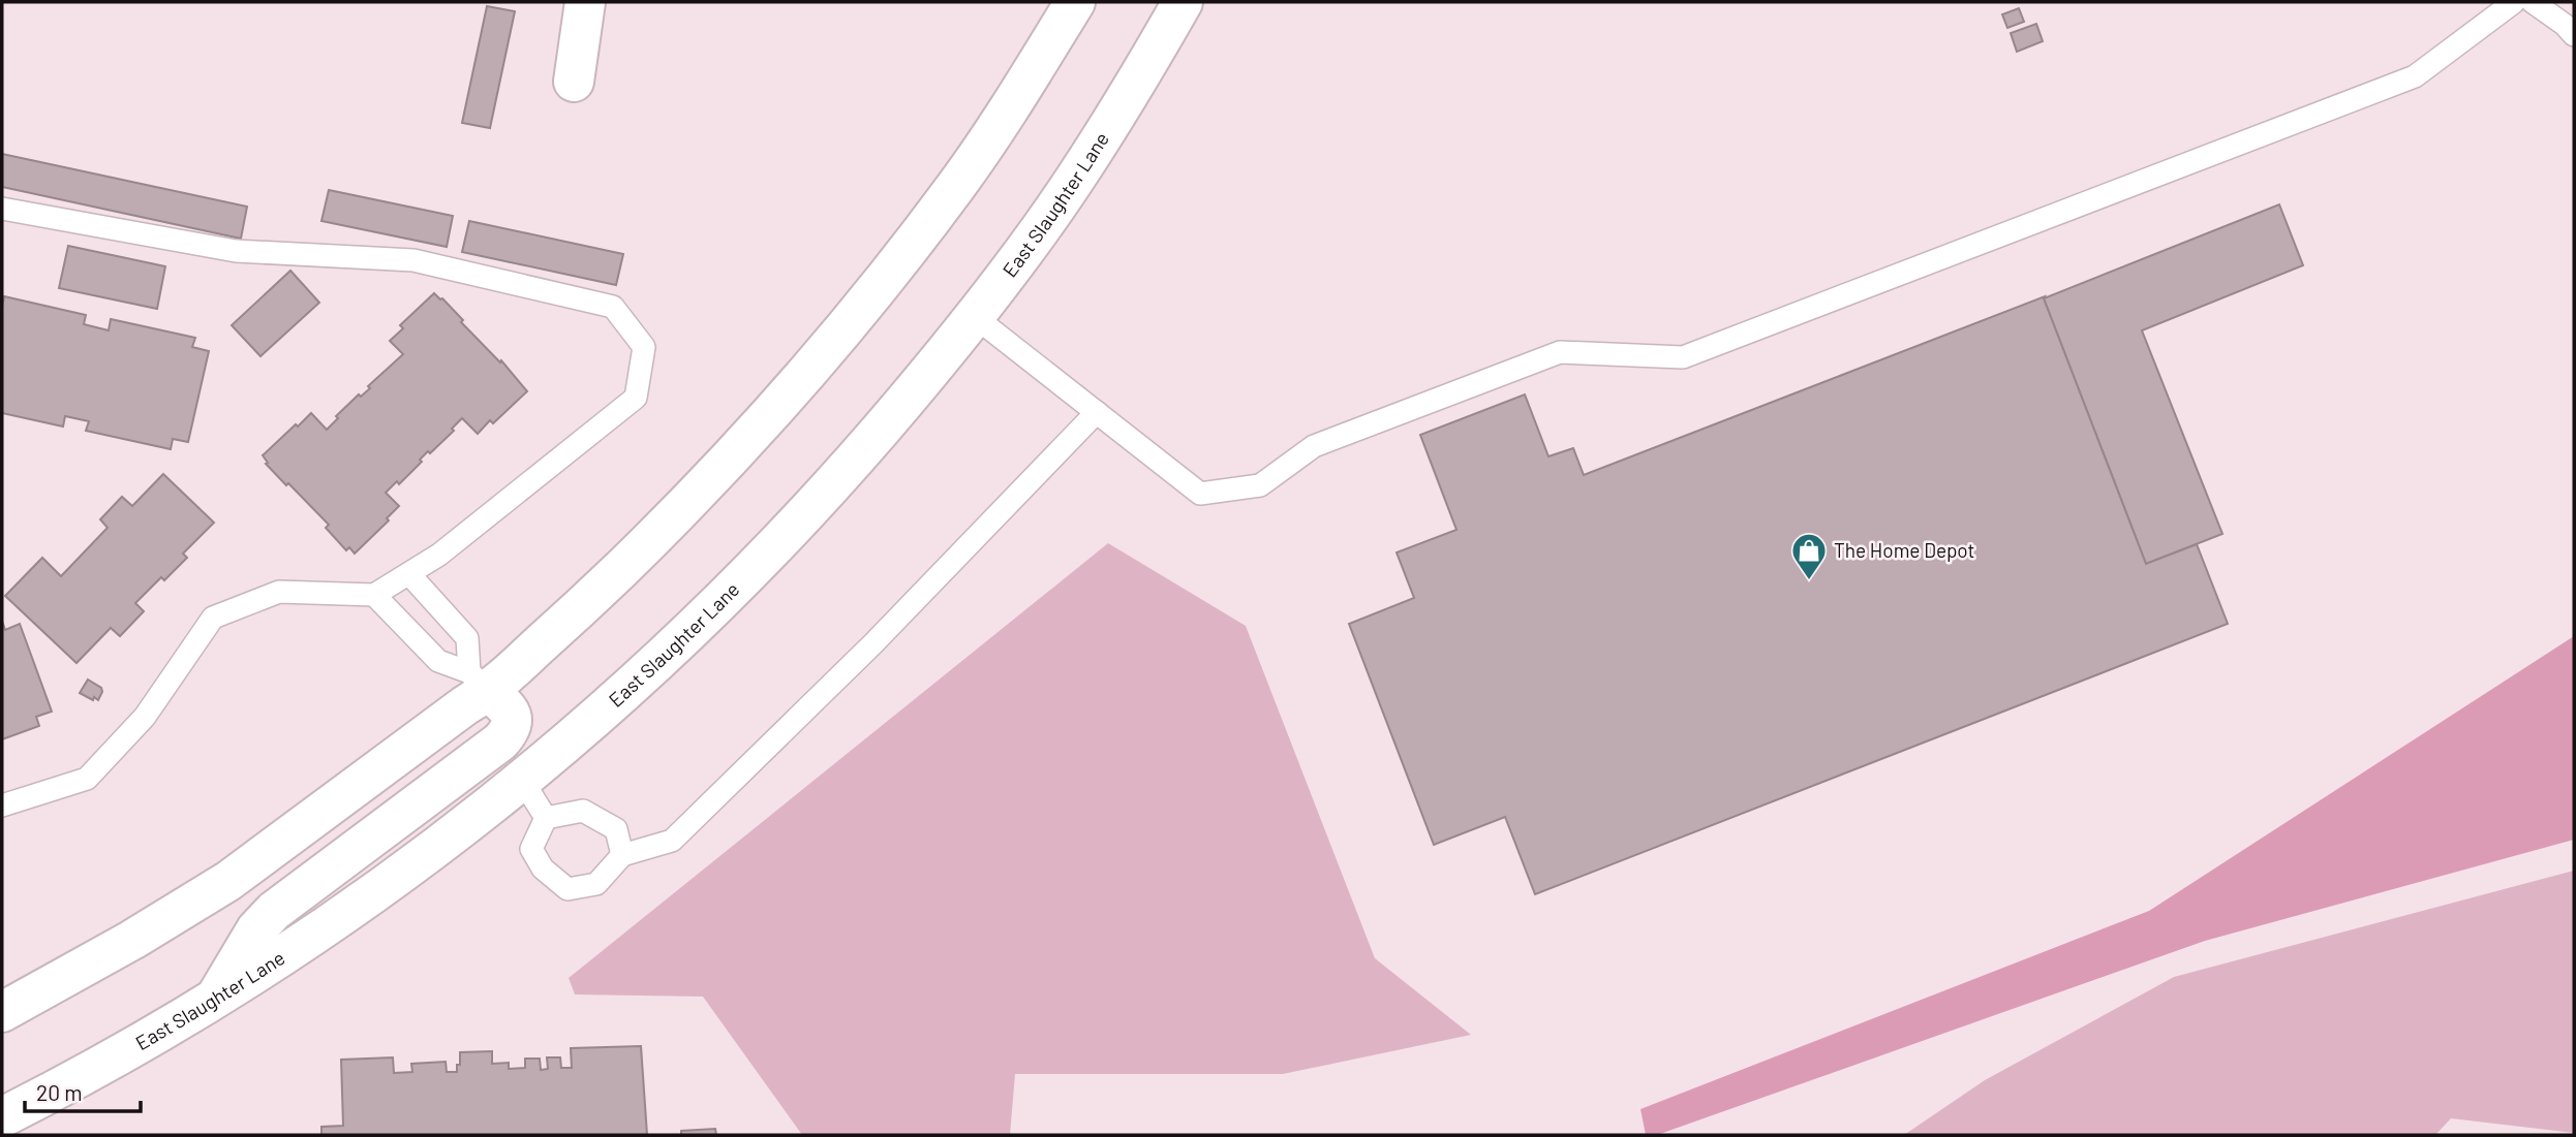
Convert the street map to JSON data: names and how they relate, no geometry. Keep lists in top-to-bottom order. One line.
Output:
{"streets":{"main road":["East Slaughter Lane"]},"places":{"shop":["The Home Depot"]},"scale_bar":"20 m"}
